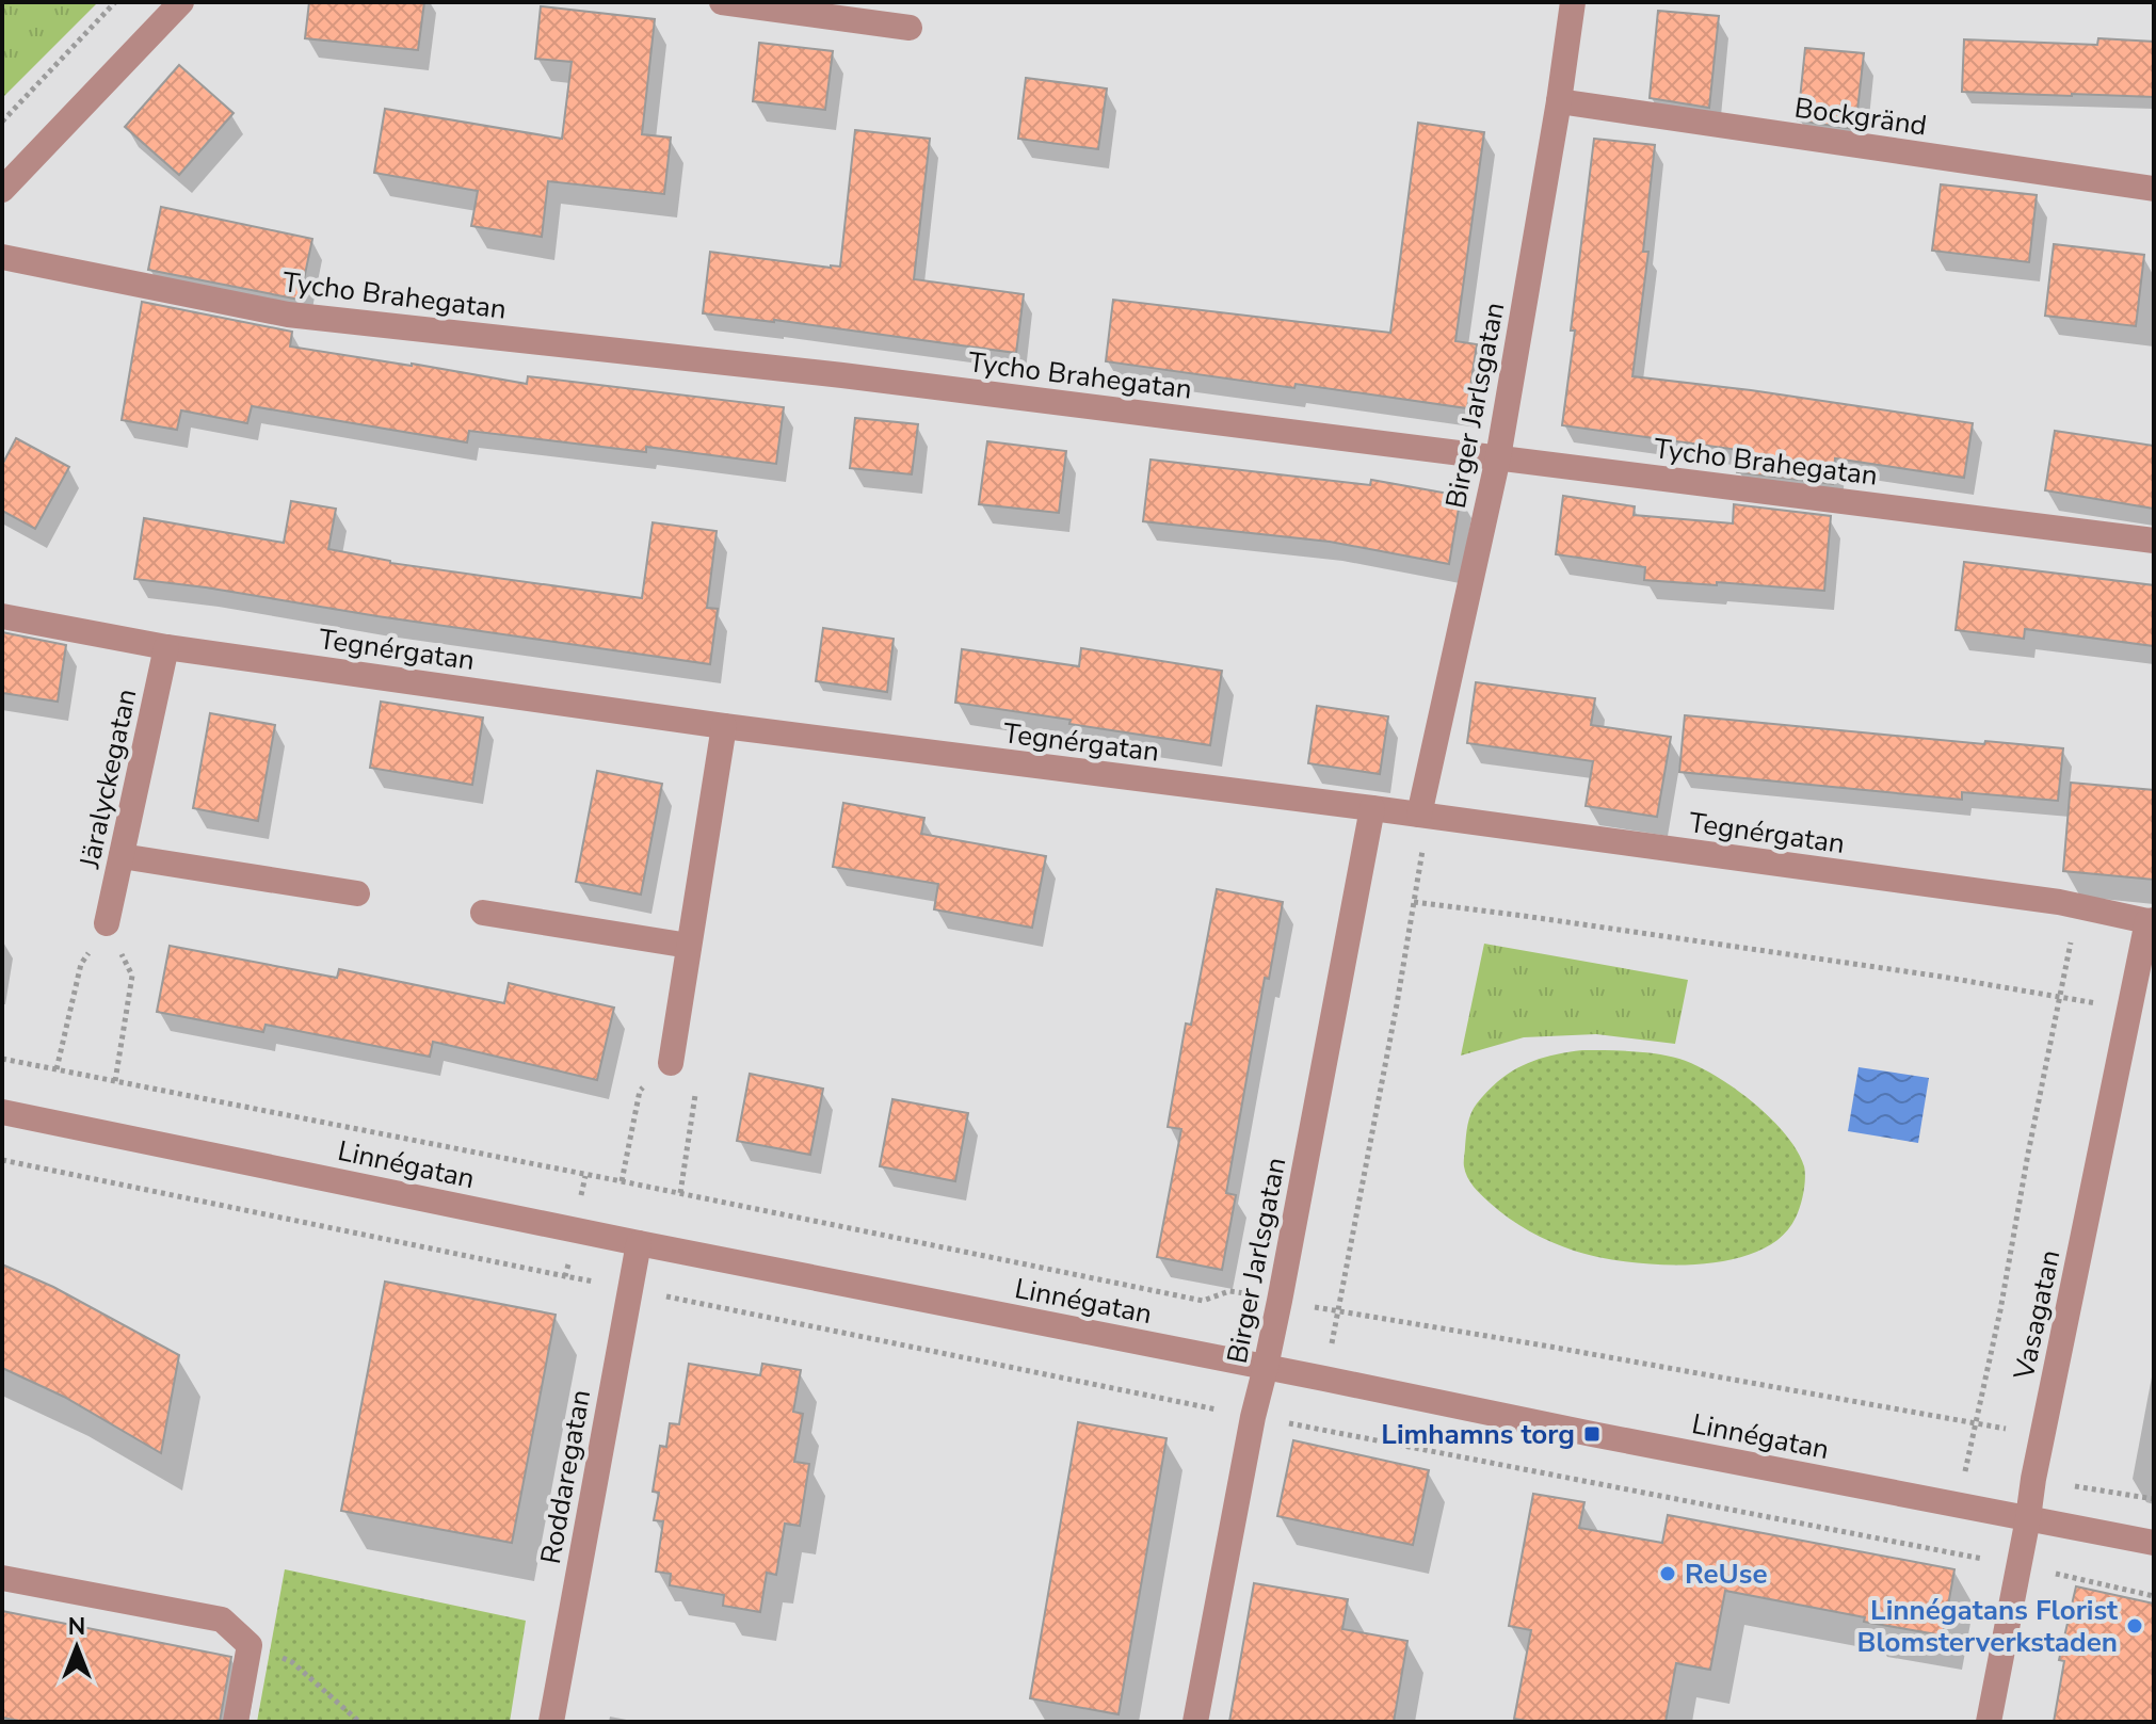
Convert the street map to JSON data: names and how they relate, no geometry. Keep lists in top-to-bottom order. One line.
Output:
{"streets":{"street":["Bockgränd","Tycho Brahegatan","Birger Jarlsgatan","Tegnérgatan","Järalyckegatan","Linnégatan","Vasagatan","Roddaregatan"]},"crossings":[["Bockgränd","Birger Jarlsgatan"],["Tycho Brahegatan","Birger Jarlsgatan"],["Birger Jarlsgatan","Tegnérgatan"],["Birger Jarlsgatan","Linnégatan"],["Tegnérgatan","Järalyckegatan"],["Tegnérgatan","Vasagatan"],["Linnégatan","Vasagatan"],["Linnégatan","Roddaregatan"]],"places":{"transit":["Limhamns torg"],"other":["ReUse","Linnégatans Florist Blomsterverkstaden"]},"north":"top"}
